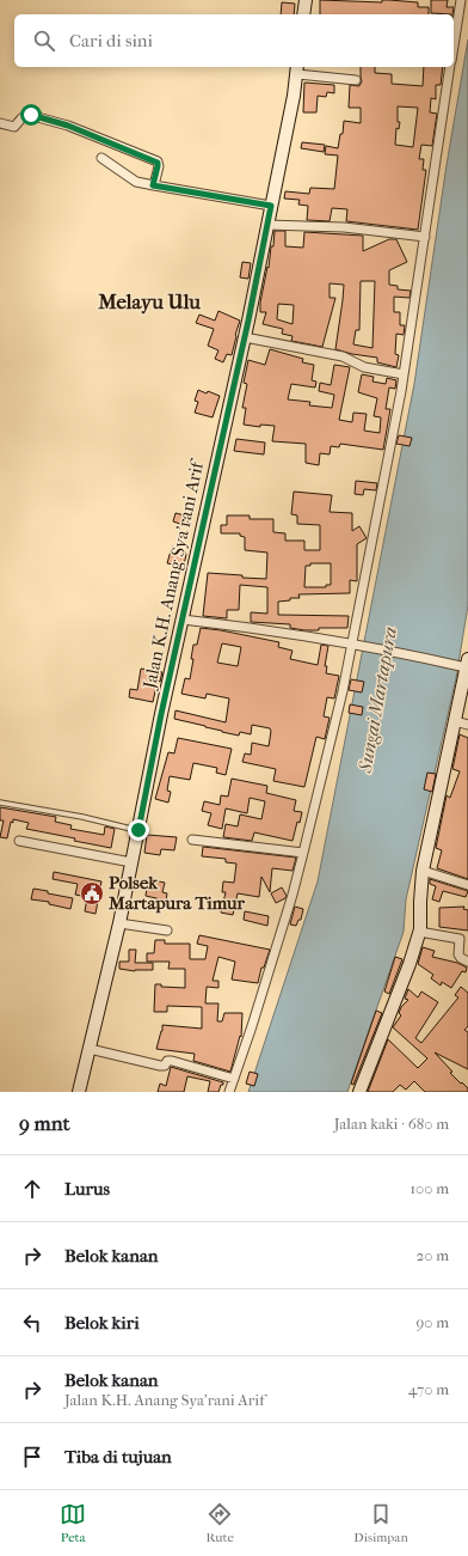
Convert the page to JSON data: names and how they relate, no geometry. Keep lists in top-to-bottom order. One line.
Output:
{"streets":{"street":["Jalan K.H. Anang Sya'rani Arif"]},"districts":["Melayu Ulu"],"water":["Sungai Martapura"],"places":{"public building":["Polsek Martapura Timur"]},"page":{"search":"Cari di sini","heading":["9 mnt","Jalan kaki · 680 m"],"list":[["Lurus","100 m"],["Belok kanan","20 m"],["Belok kiri","90 m"],["Belok kanan","Jalan K.H. Anang Sya'rani Arif","470 m"],"Tiba di tujuan"],"nav":["Peta","Rute","Disimpan"]}}
